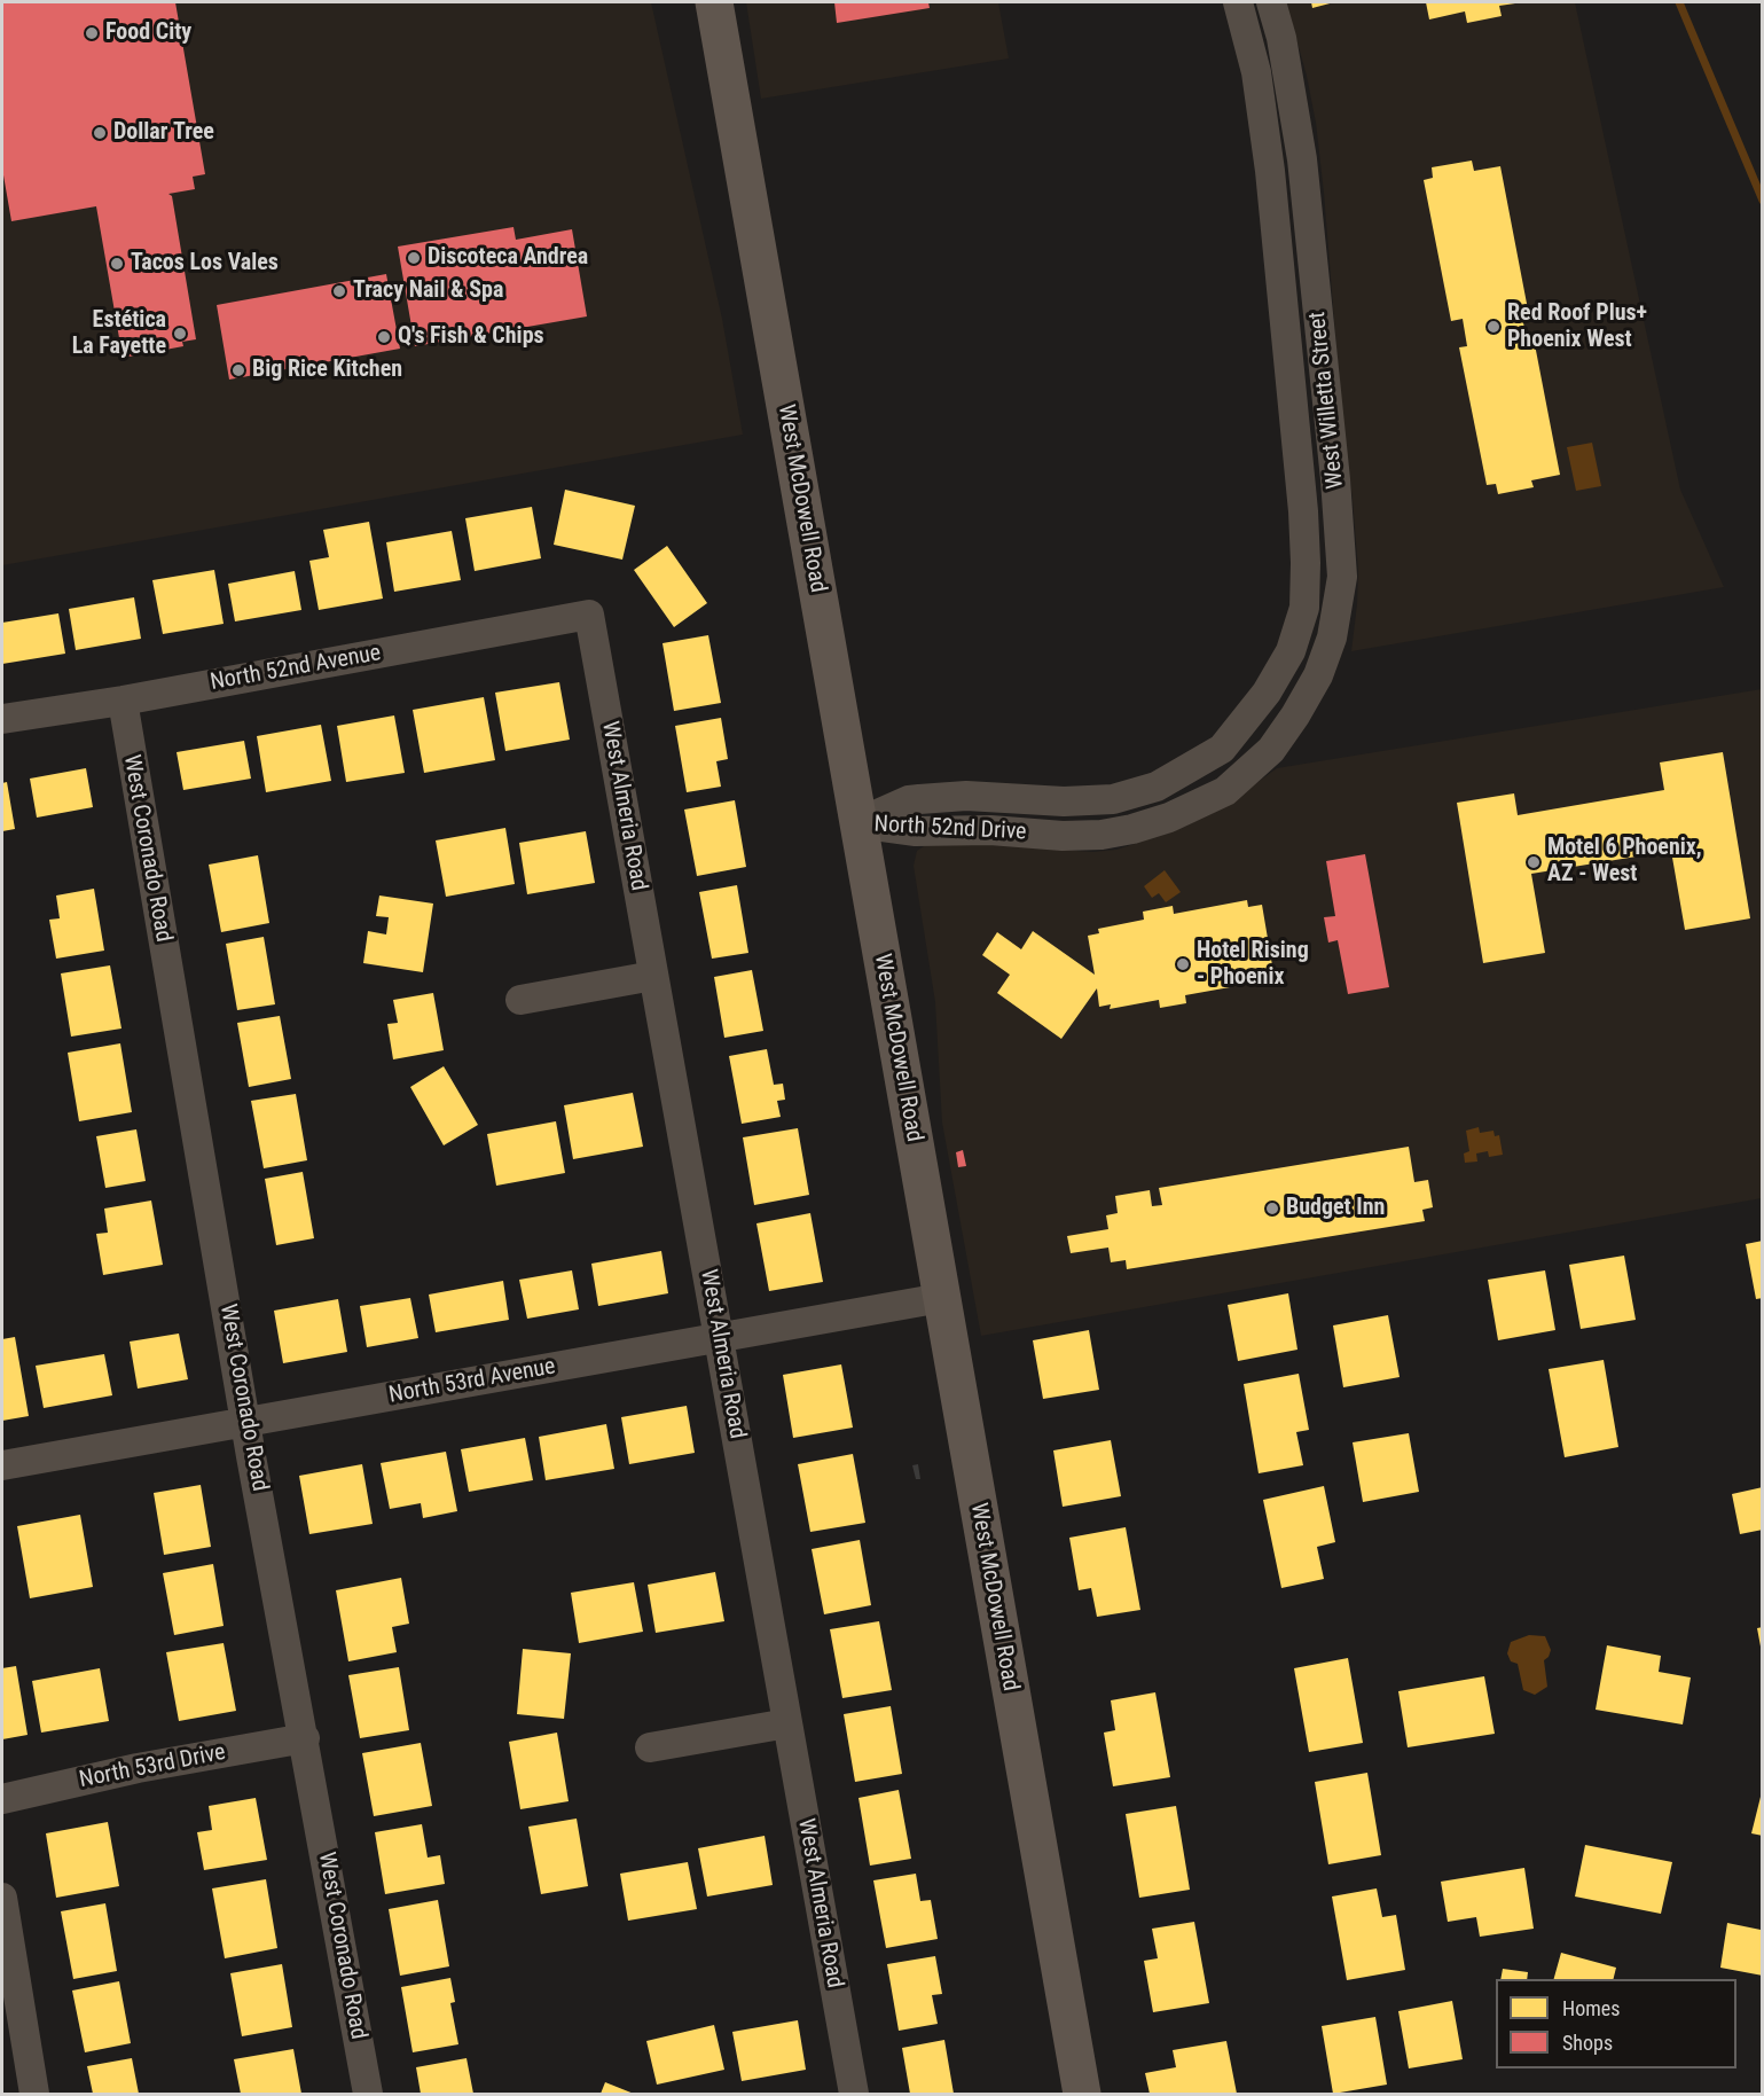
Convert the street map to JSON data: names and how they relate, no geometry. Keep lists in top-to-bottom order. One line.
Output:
{"streets":{"main road":["West McDowell Road"],"street":["West Willetta Street","North 52nd Avenue","West Almeria Road","North 52nd Drive","West Coronado Road","North 53rd Avenue","North 53rd Drive"]},"crossings":[["West Willetta Street","North 52nd Drive"],["West McDowell Road","North 52nd Drive"],["West McDowell Road","North 53rd Avenue"],["North 52nd Avenue","West Almeria Road"],["North 52nd Avenue","West Coronado Road"],["West Almeria Road","North 53rd Avenue"],["West Coronado Road","North 53rd Avenue"],["West Coronado Road","North 53rd Drive"]],"places":["Food City","Dollar Tree","Discoteca Andrea","Tacos Los Vales","Tracy Nail & Spa","Red Roof Plus+ Phoenix West","Estética La Fayette","Q's Fish & Chips","Big Rice Kitchen","Motel 6 Phoenix, AZ - West","Hotel Rising - Phoenix","Budget Inn"],"legend":["Homes","Shops"]}
